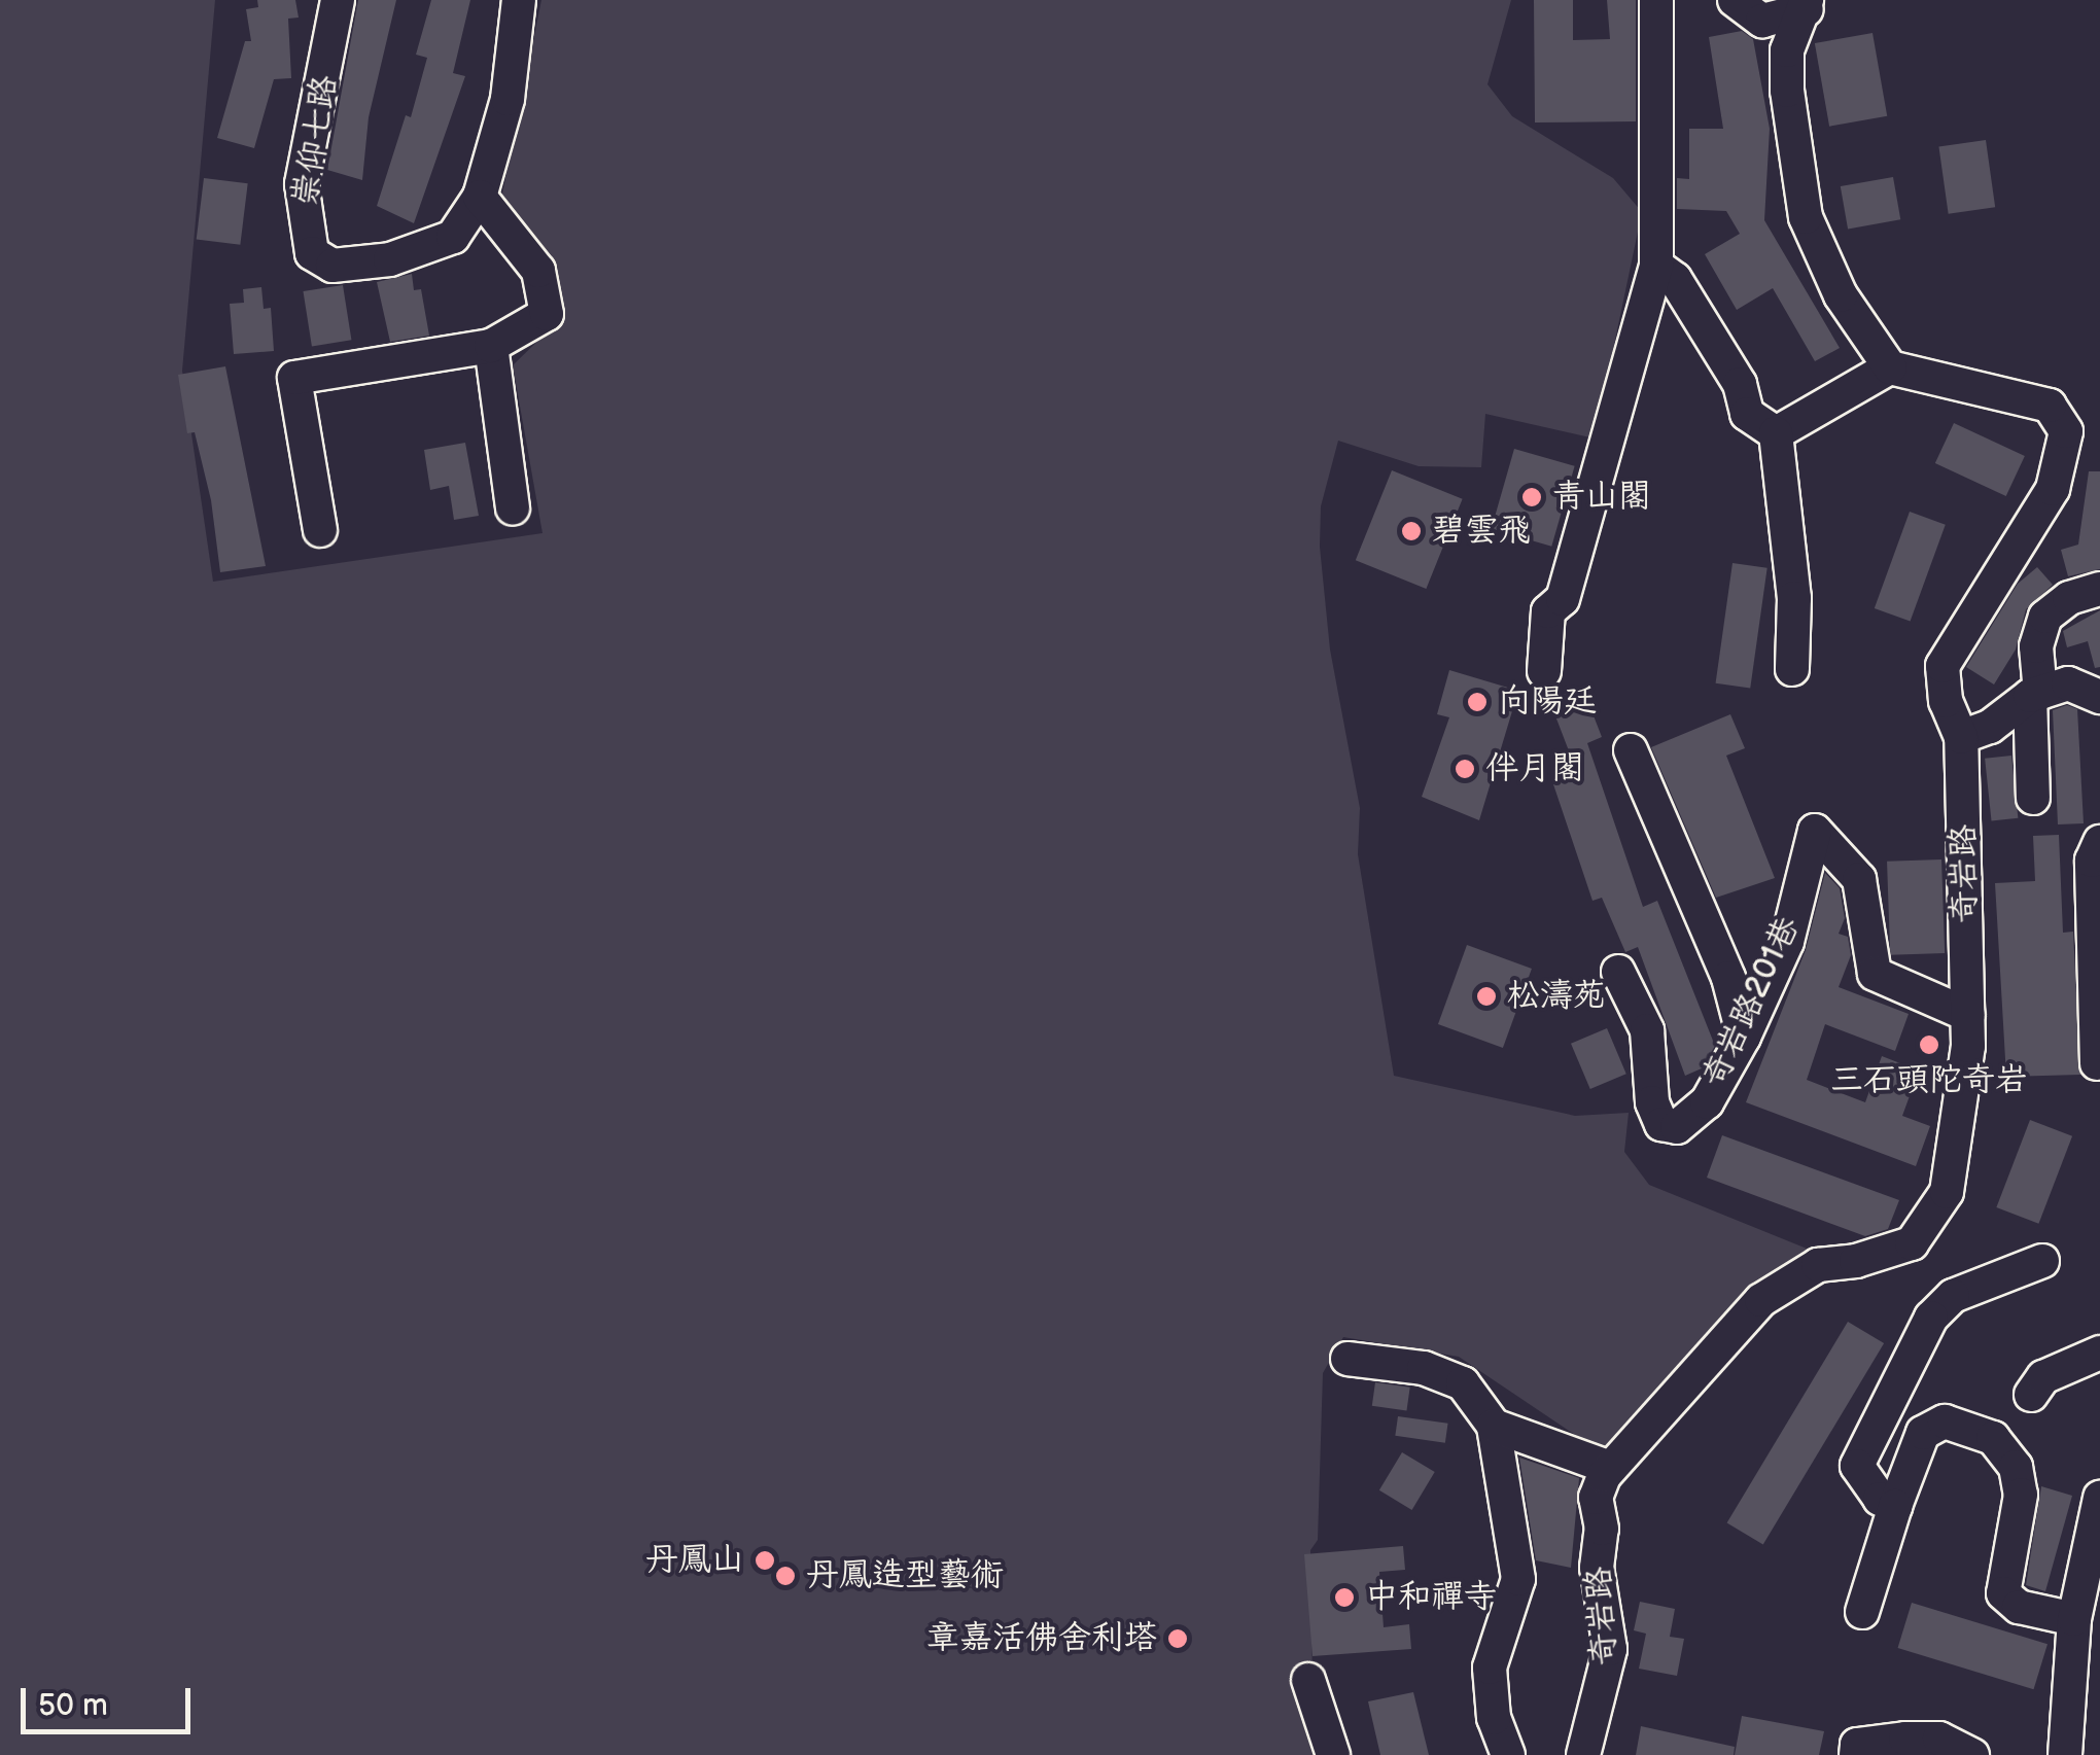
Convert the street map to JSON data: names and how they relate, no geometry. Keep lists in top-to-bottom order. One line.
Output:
{"streets":{"street":["崇仰七路","奇岩路","奇岩路201巷"]},"crossings":[["奇岩路","奇岩路201巷"]],"places":["青山閣","碧雲飛","向陽廷","伴月閣","松濤苑","三石頭陀奇岩","丹鳳山","丹鳳造型藝術","中和禪寺","章嘉活佛舍利塔"],"scale_bar":"50 m"}
